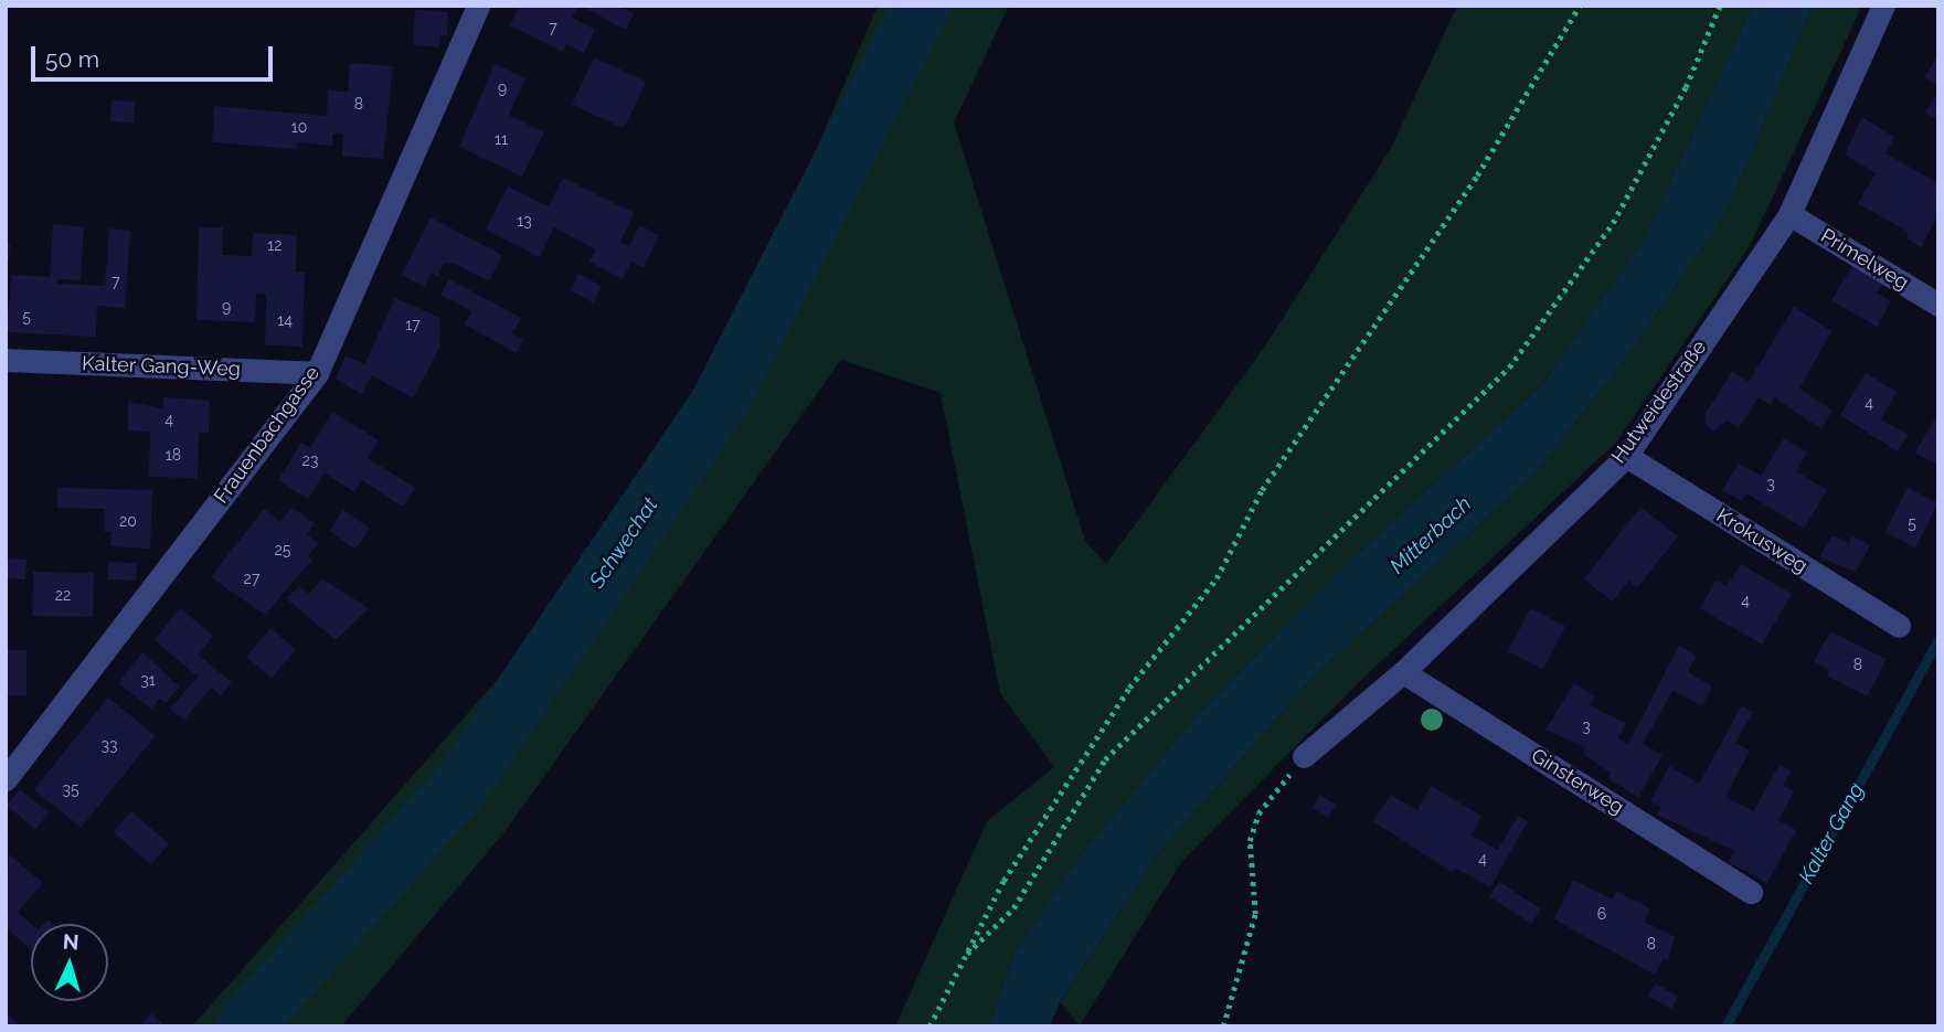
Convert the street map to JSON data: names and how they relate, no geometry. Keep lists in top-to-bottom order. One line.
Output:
{"streets":{"street":["Primelweg","Kalter Gang-Weg","Hutweidestraße","Frauenbachgasse","Krokusweg","Ginsterweg"]},"crossings":[["Primelweg","Hutweidestraße"],["Kalter Gang-Weg","Frauenbachgasse"],["Hutweidestraße","Krokusweg"],["Hutweidestraße","Ginsterweg"]],"water":["Mitterbach","Schwechat","Kalter Gang"],"house_numbers":["7","9","8","10","11","13","12","7","9","5","14","17","4","4","18","23","3","20","5","25","27","22","4","8","31","3","33","35","4","6","8"],"scale_bar":"50 m","north":"top"}
